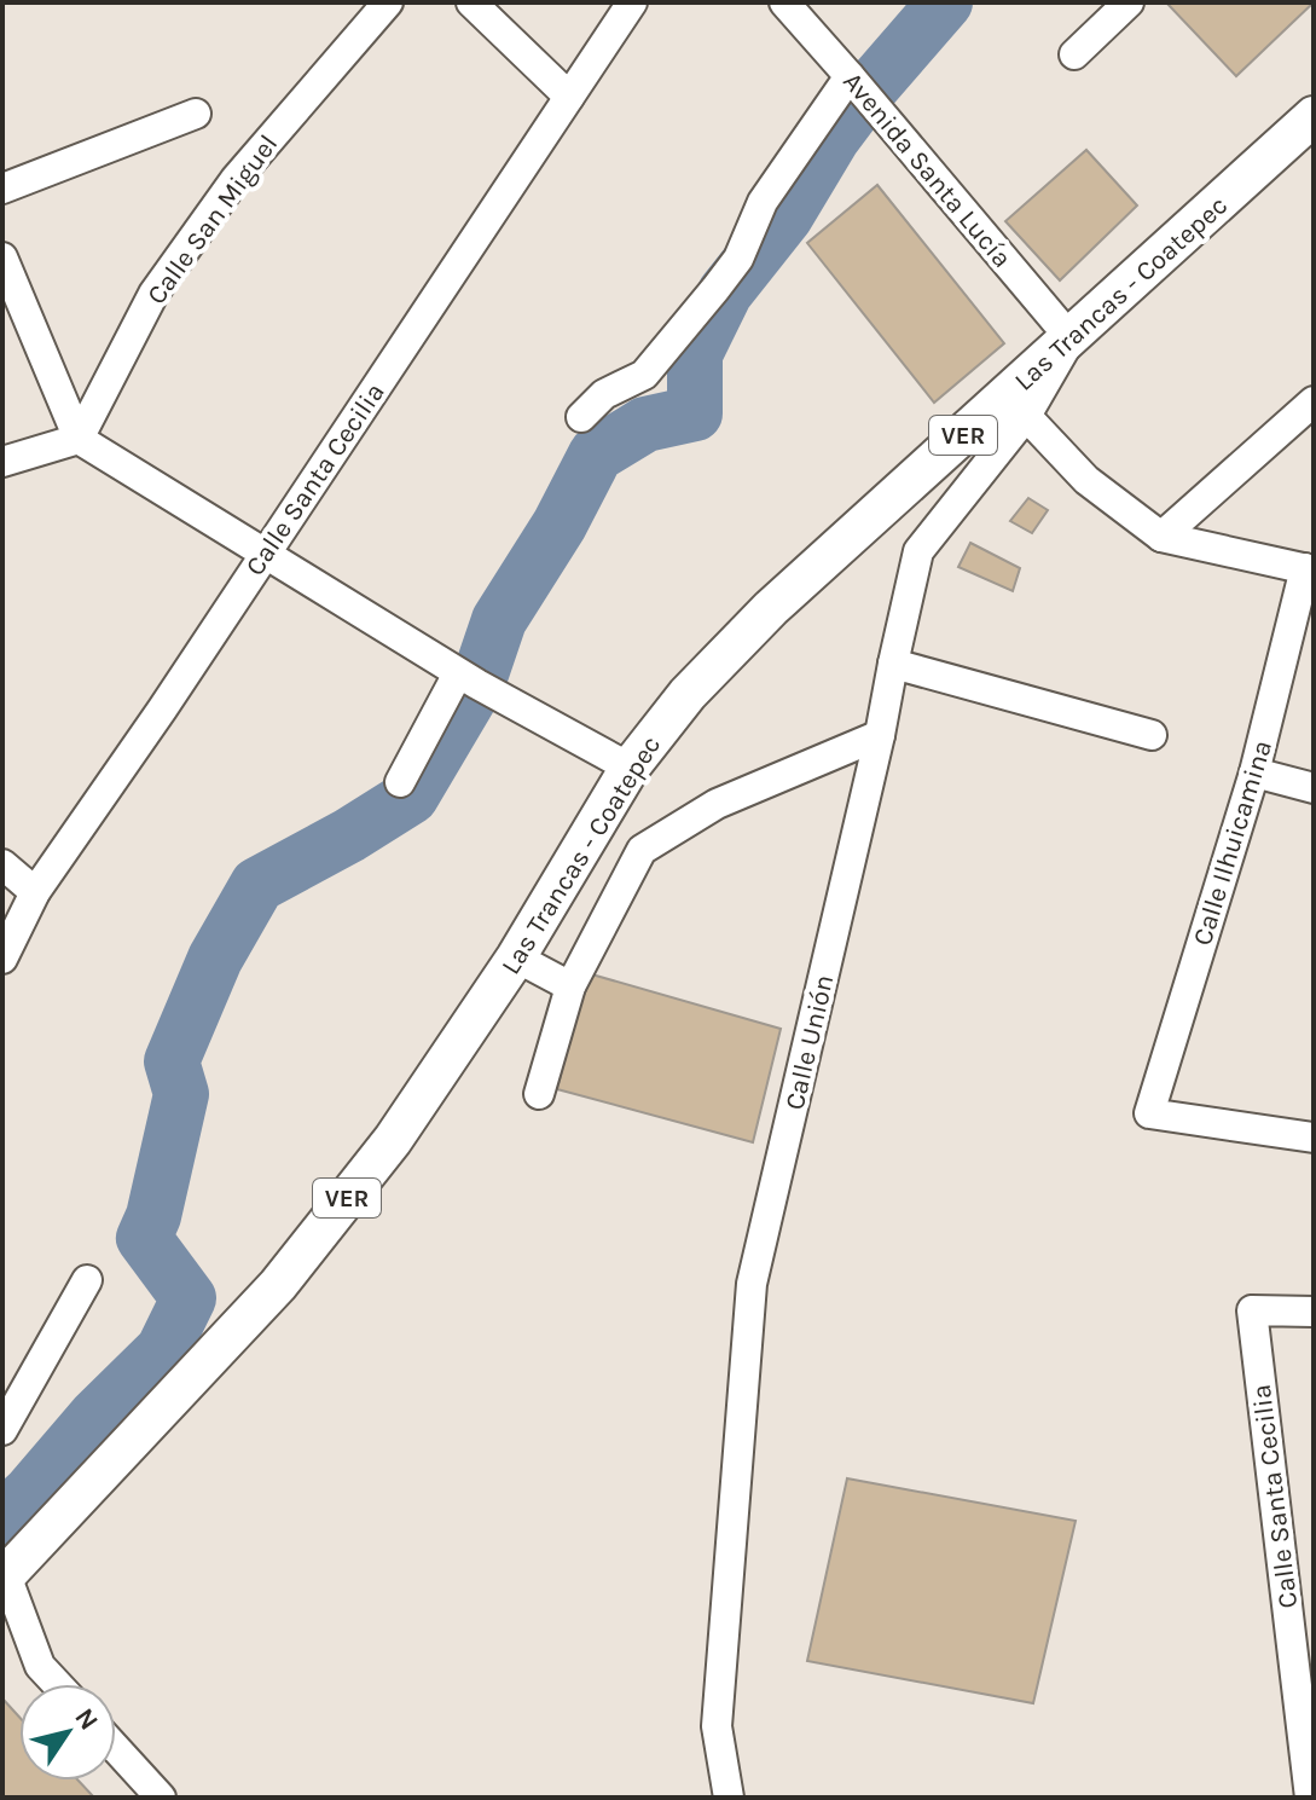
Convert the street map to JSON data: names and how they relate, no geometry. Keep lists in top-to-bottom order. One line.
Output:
{"streets":{"main road":["Las Trancas - Coatepec","VER"],"street":["Avenida Santa Lucía","Calle San Miguel","Calle Santa Cecilia","Calle Ilhuicamina","Calle Unión"]},"crossings":[["Avenida Santa Lucía","Las Trancas - Coatepec"],["Avenida Santa Lucía","Calle Unión"],["Las Trancas - Coatepec","Calle Unión"]],"north":"top right"}
